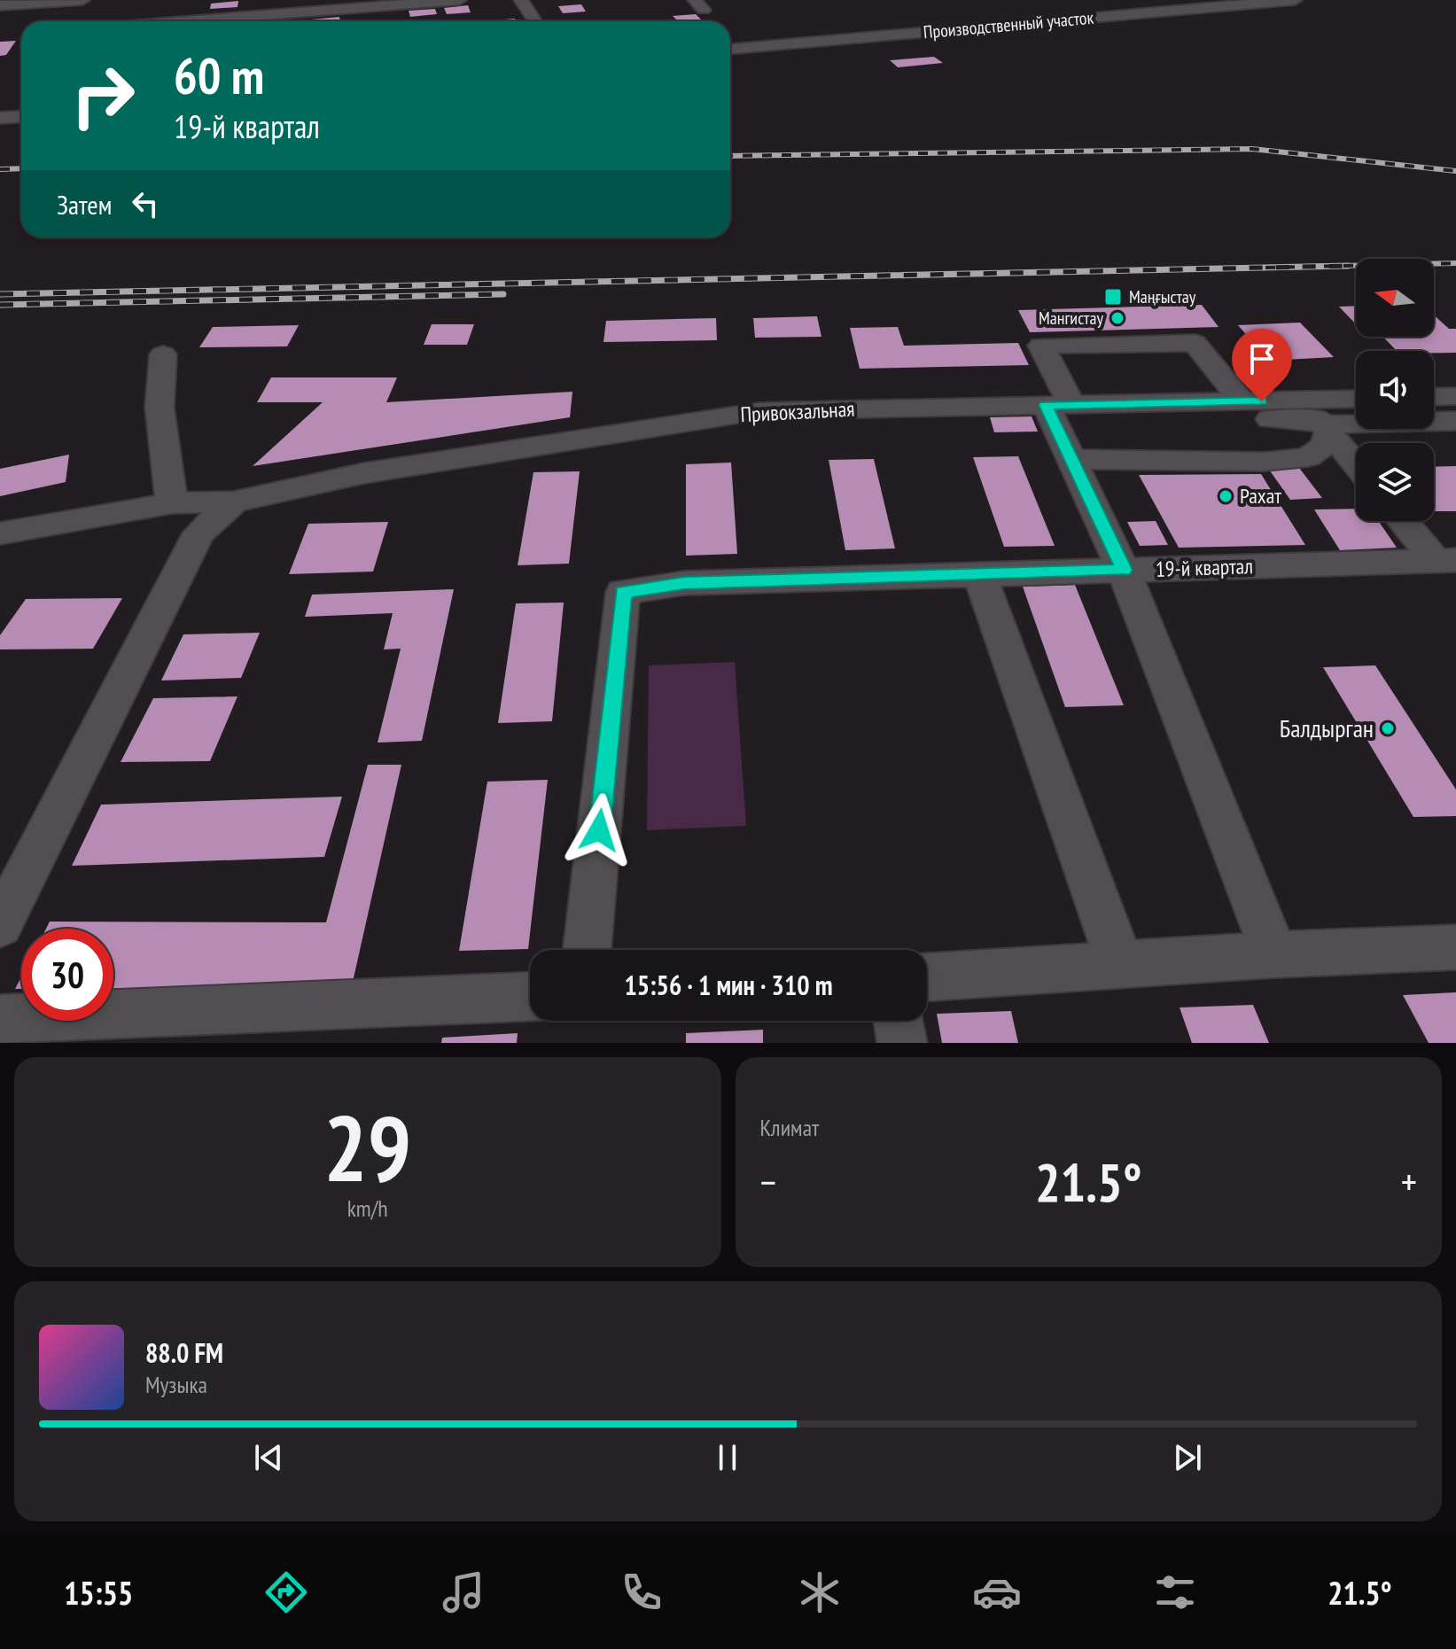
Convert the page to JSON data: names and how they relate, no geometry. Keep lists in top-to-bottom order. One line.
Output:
{"streets":{"street":["Производственный участок","Привокзальная","19-й квартал"]},"places":{"transit":["Маңғыстау"],"other":["Мангистау","Рахат","Балдырган"]},"north":"left","page":{"turn":["60 m","19-й квартал"],"then":"Затем","limit":"30","trip":"15:56 · 1 мин · 310 m","tile":[["29","km/h"],"Климат"],"heat":["−","21.5°","+"],"song":["88.0 FM","Музыка"],"tabs":["15:55","21.5°"]}}
